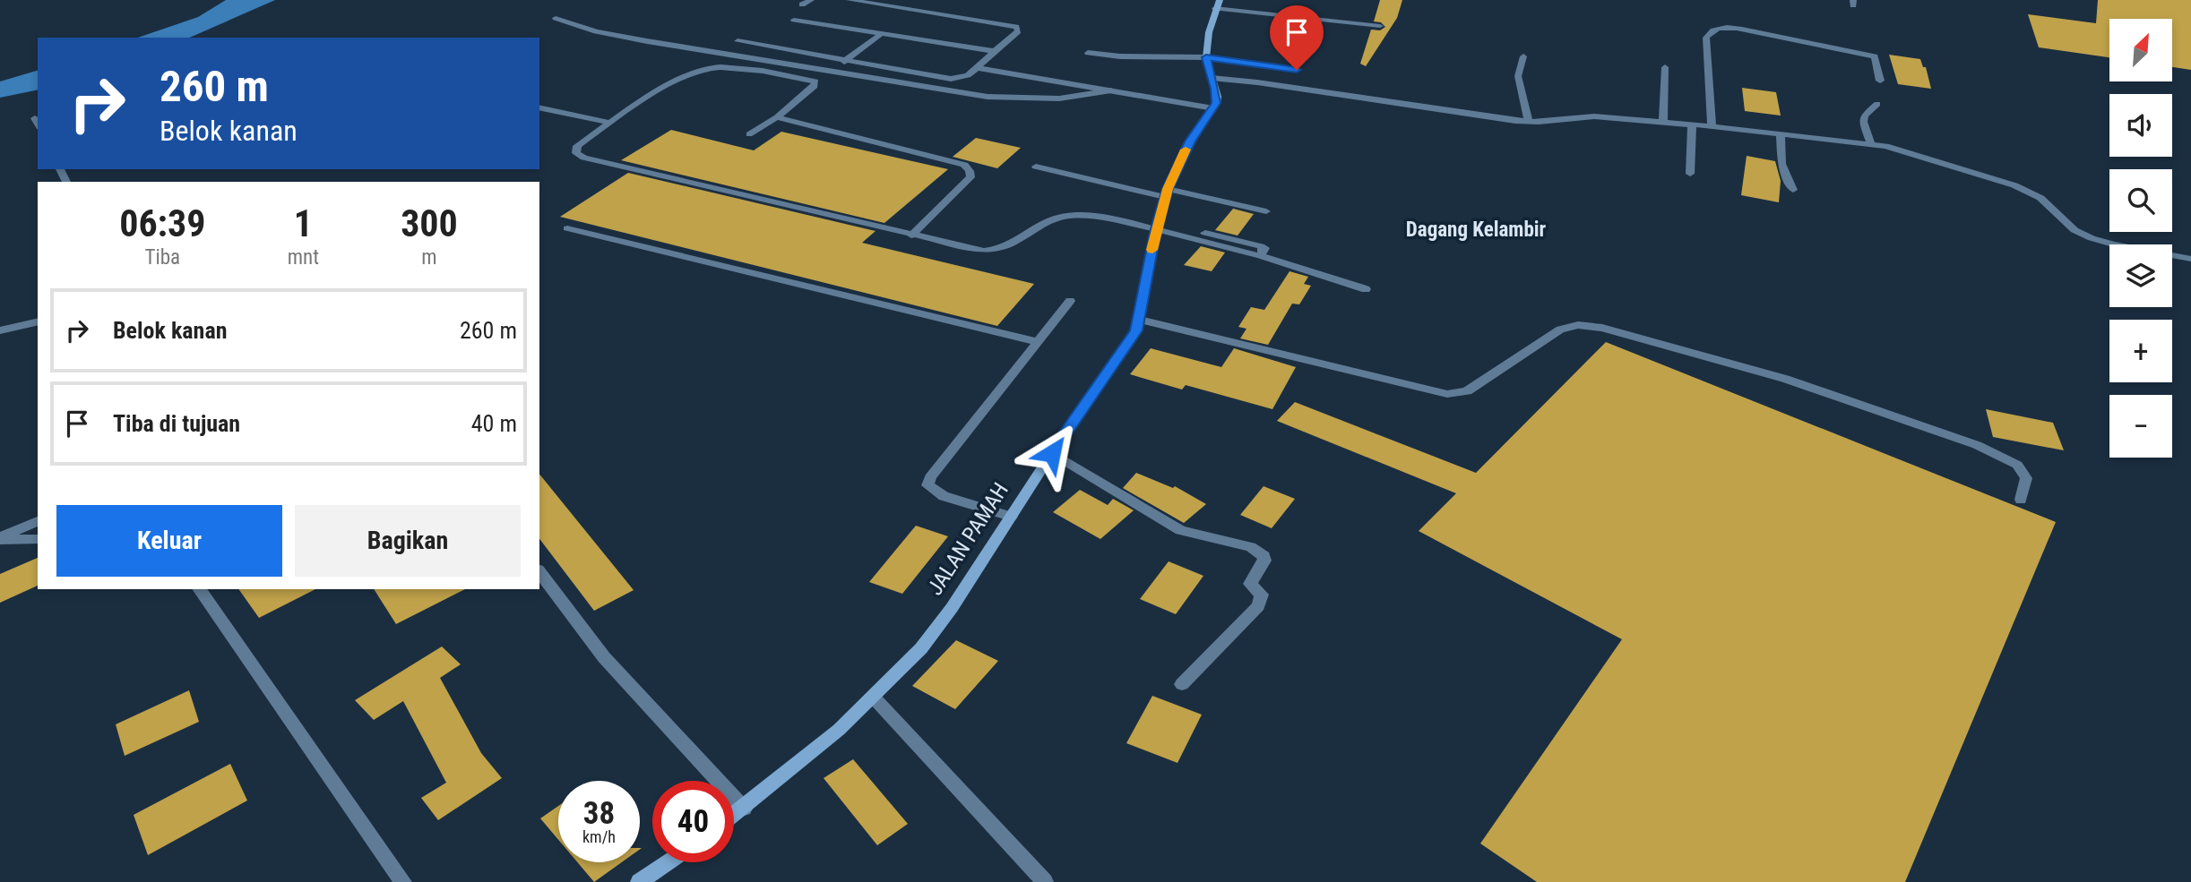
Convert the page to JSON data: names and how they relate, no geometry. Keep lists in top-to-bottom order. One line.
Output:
{"streets":{"street":["JALAN PAMAH"]},"districts":["Dagang Kelambir"],"north":"top right","page":{"map_buttons":["+","−"],"turn":["260 m","Belok kanan"],"eta":["06:39","Tiba","1","mnt","300","m"],"list":[{"name":"Belok kanan","value":"260 m"},{"name":"Tiba di tujuan","value":"40 m"}],"buttons":["Keluar","Bagikan"],"speed":"38 km/h","limit":"40"}}
